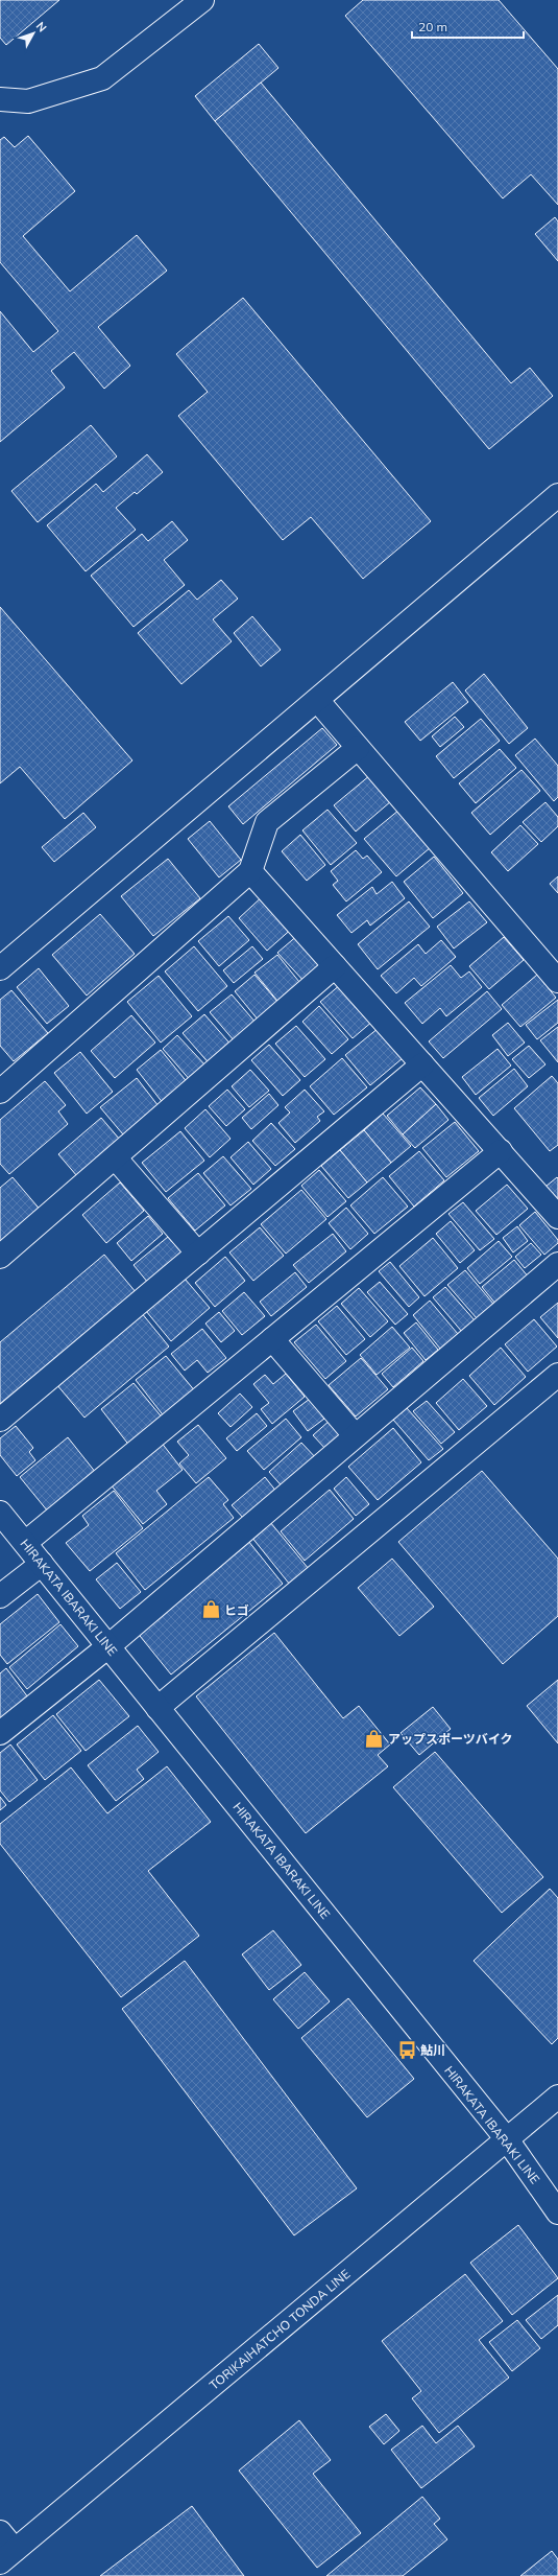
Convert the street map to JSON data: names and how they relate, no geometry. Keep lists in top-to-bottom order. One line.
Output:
{"streets":{"street":["HIRAKATA IBARAKI LINE","TORIKAIHATCHO TONDA LINE"]},"crossings":[["HIRAKATA IBARAKI LINE","TORIKAIHATCHO TONDA LINE"]],"places":{"shop":["ヒゴ","アップスポーツバイク"],"bus stop":["鮎川"]},"scale_bar":"20 m","north":"top right"}
